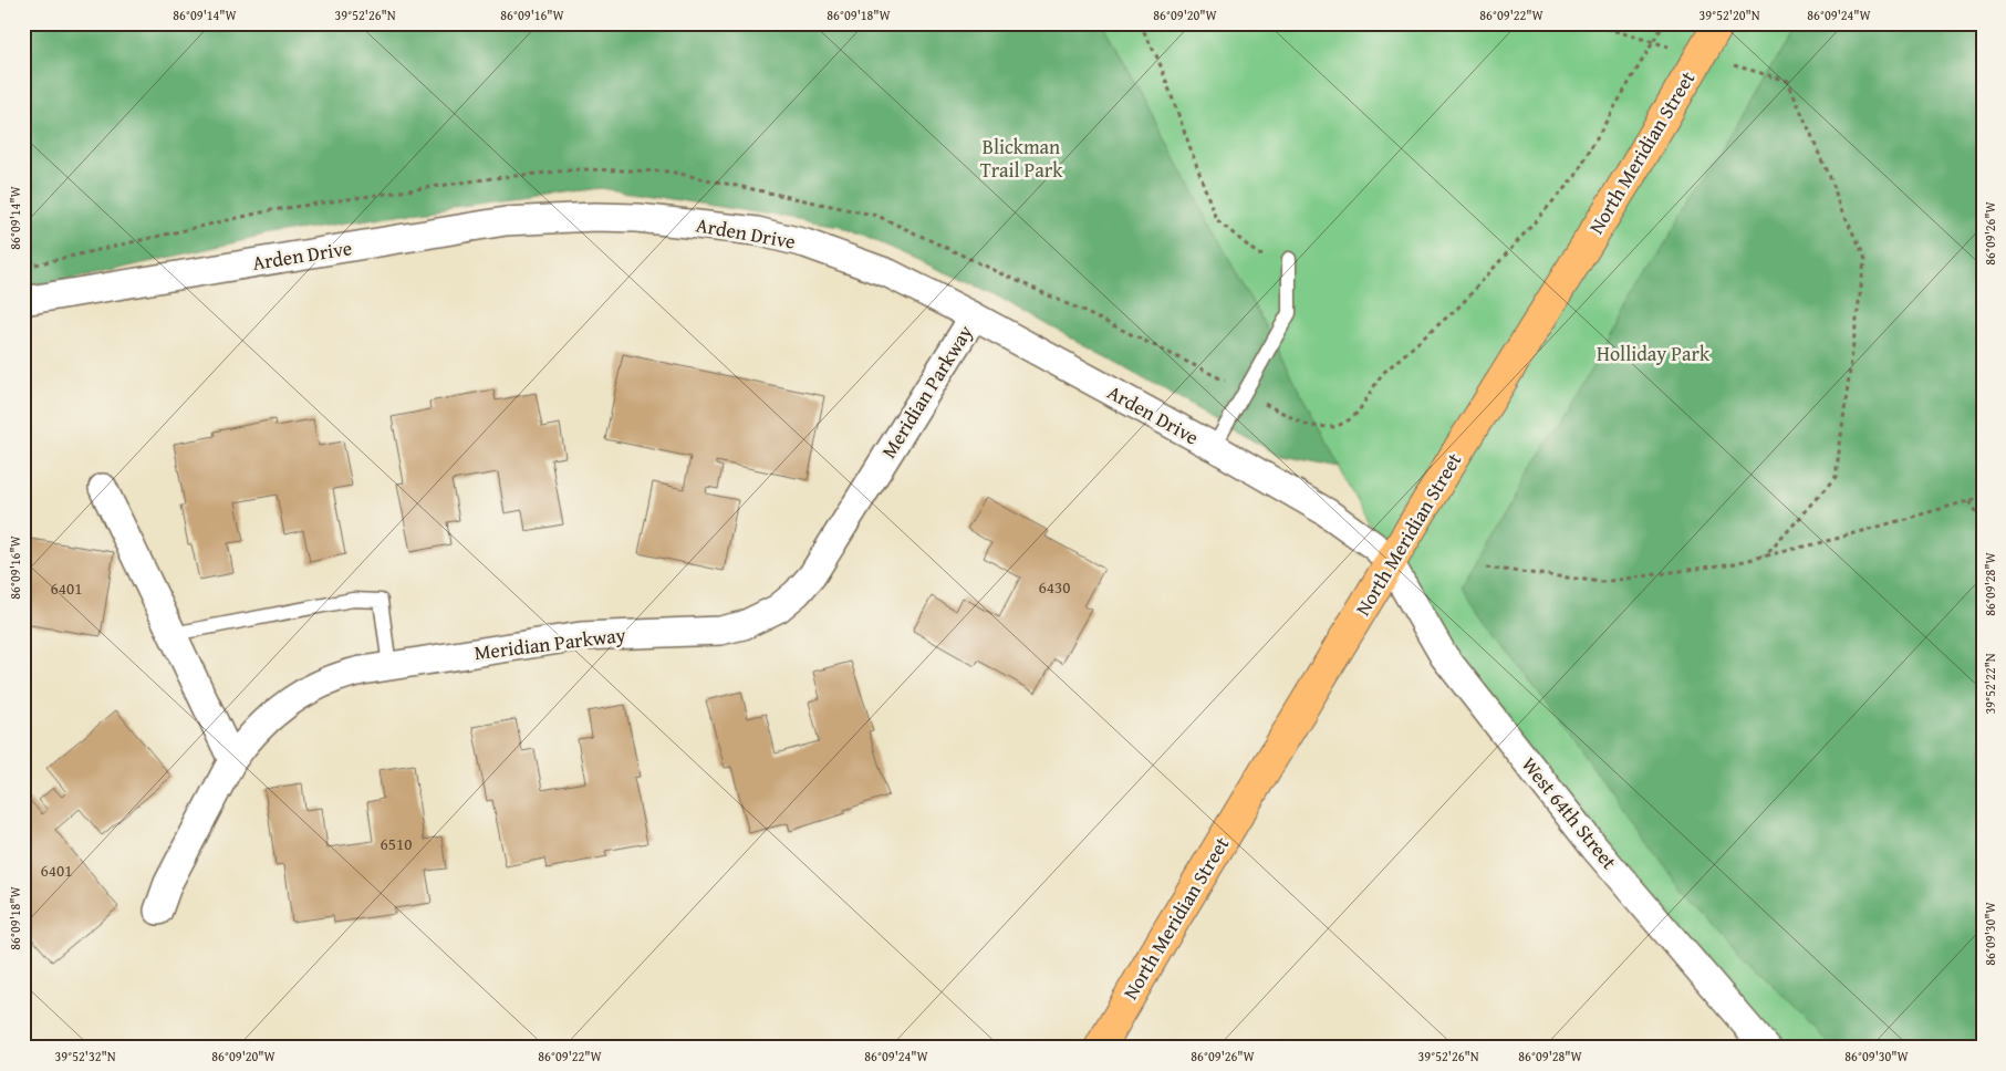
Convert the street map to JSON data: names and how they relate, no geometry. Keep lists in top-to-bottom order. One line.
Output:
{"streets":{"main road":["North Meridian Street"],"street":["Arden Drive","Meridian Parkway","West 64th Street"]},"crossings":[["North Meridian Street","Arden Drive"],["North Meridian Street","West 64th Street"],["Arden Drive","Meridian Parkway"],["Arden Drive","West 64th Street"]],"parks":["Blickman Trail Park","Holliday Park"],"house_numbers":["6430","6401","6510","6401"],"coordinates":["86°09'14\"W","39°52'26\"N","86°09'16\"W","86°09'18\"W","86°09'20\"W","86°09'22\"W","39°52'20\"N","86°09'24\"W","86°09'26\"W","86°09'28\"W","39°52'22\"N","86°09'30\"W","39°52'32\"N"]}
